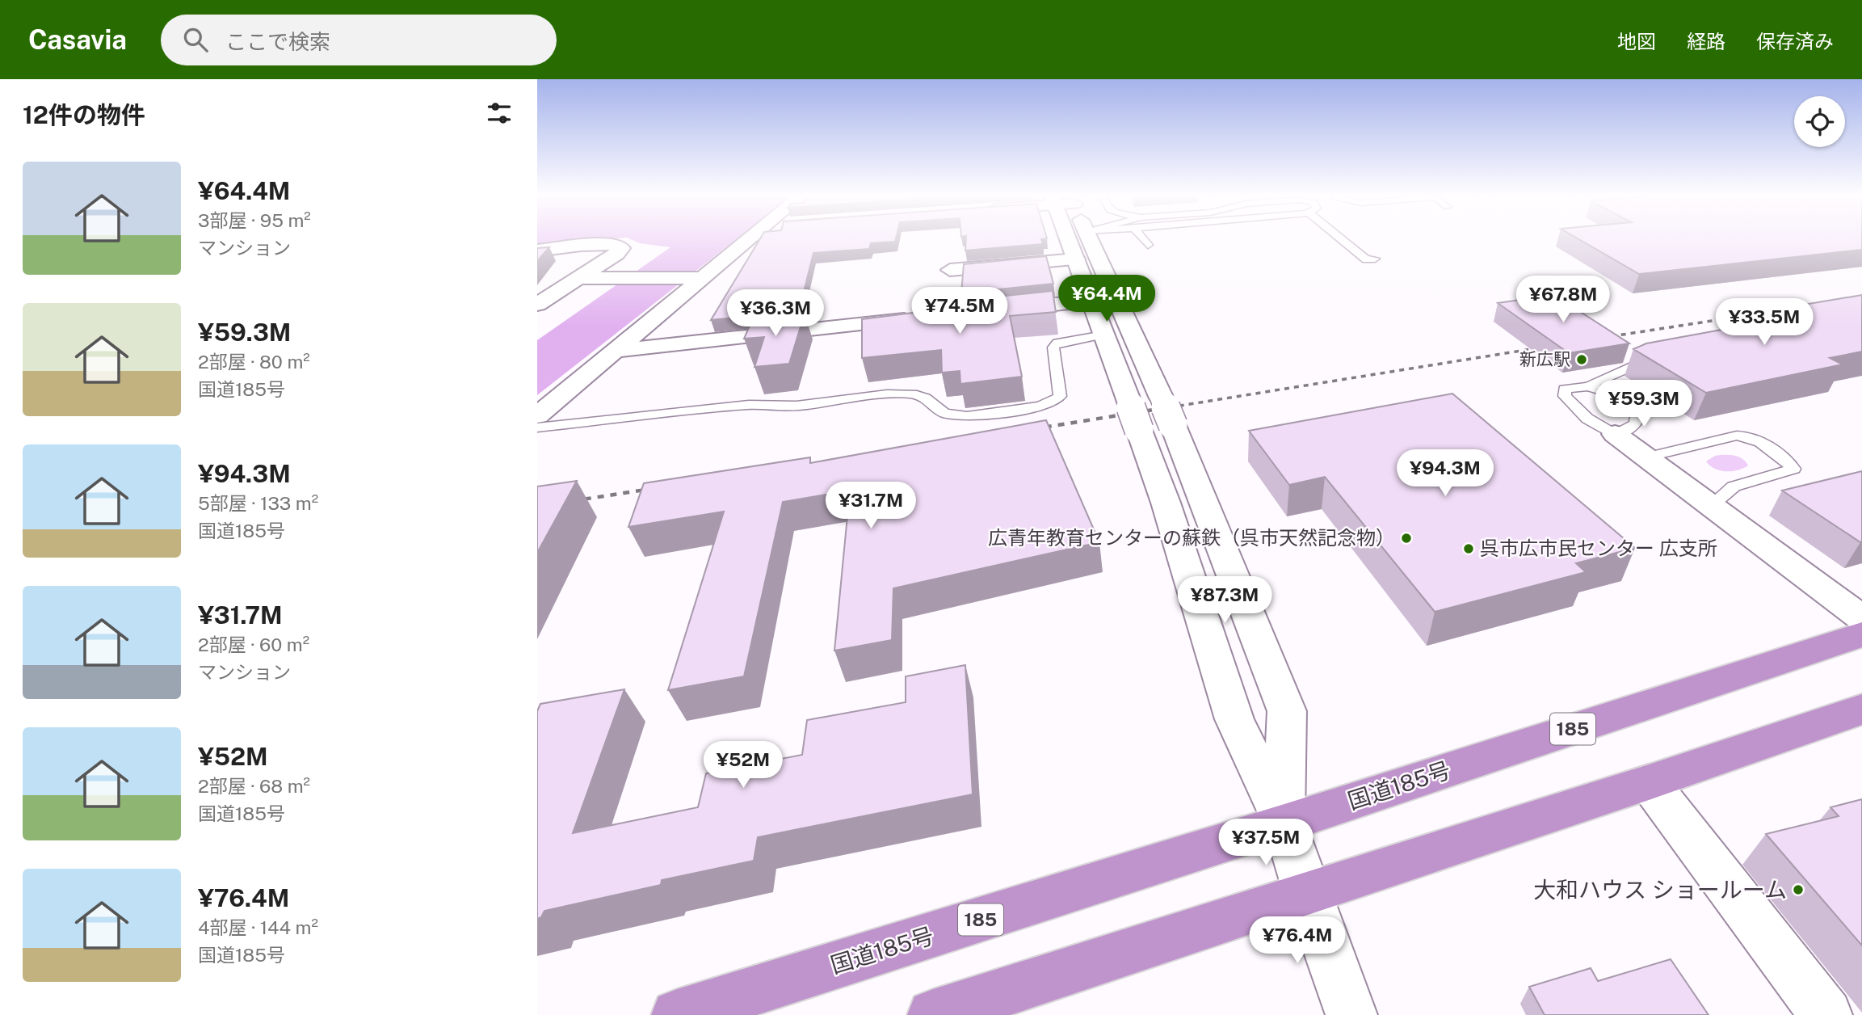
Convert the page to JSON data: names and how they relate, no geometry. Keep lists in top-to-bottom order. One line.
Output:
{"streets":{"highway":["185","国道185号"]},"places":["新広駅","広青年教育センターの蘇鉄（呉市天然記念物）","呉市広市民センター 広支所","大和ハウス ショールーム"],"page":{"header":"Casavia","search":"ここで検索","nav":["地図","経路","保存済み"],"heading":"12件の物件","list":[{"name":"¥64.4M","note":"3部屋 · 95 m² · マンション"},{"name":"¥59.3M","note":"2部屋 · 80 m² · 国道185号"},{"name":"¥94.3M","note":"5部屋 · 133 m² · 国道185号"},{"name":"¥31.7M","note":"2部屋 · 60 m² · マンション"},{"name":"¥52M","note":"2部屋 · 68 m² · 国道185号"},{"name":"¥76.4M","note":"4部屋 · 144 m² · 国道185号"}],"price":["¥64.4M","¥67.8M","¥74.5M","¥36.3M","¥33.5M","¥59.3M","¥94.3M","¥31.7M","¥87.3M","¥52M","¥37.5M","¥76.4M"]}}
